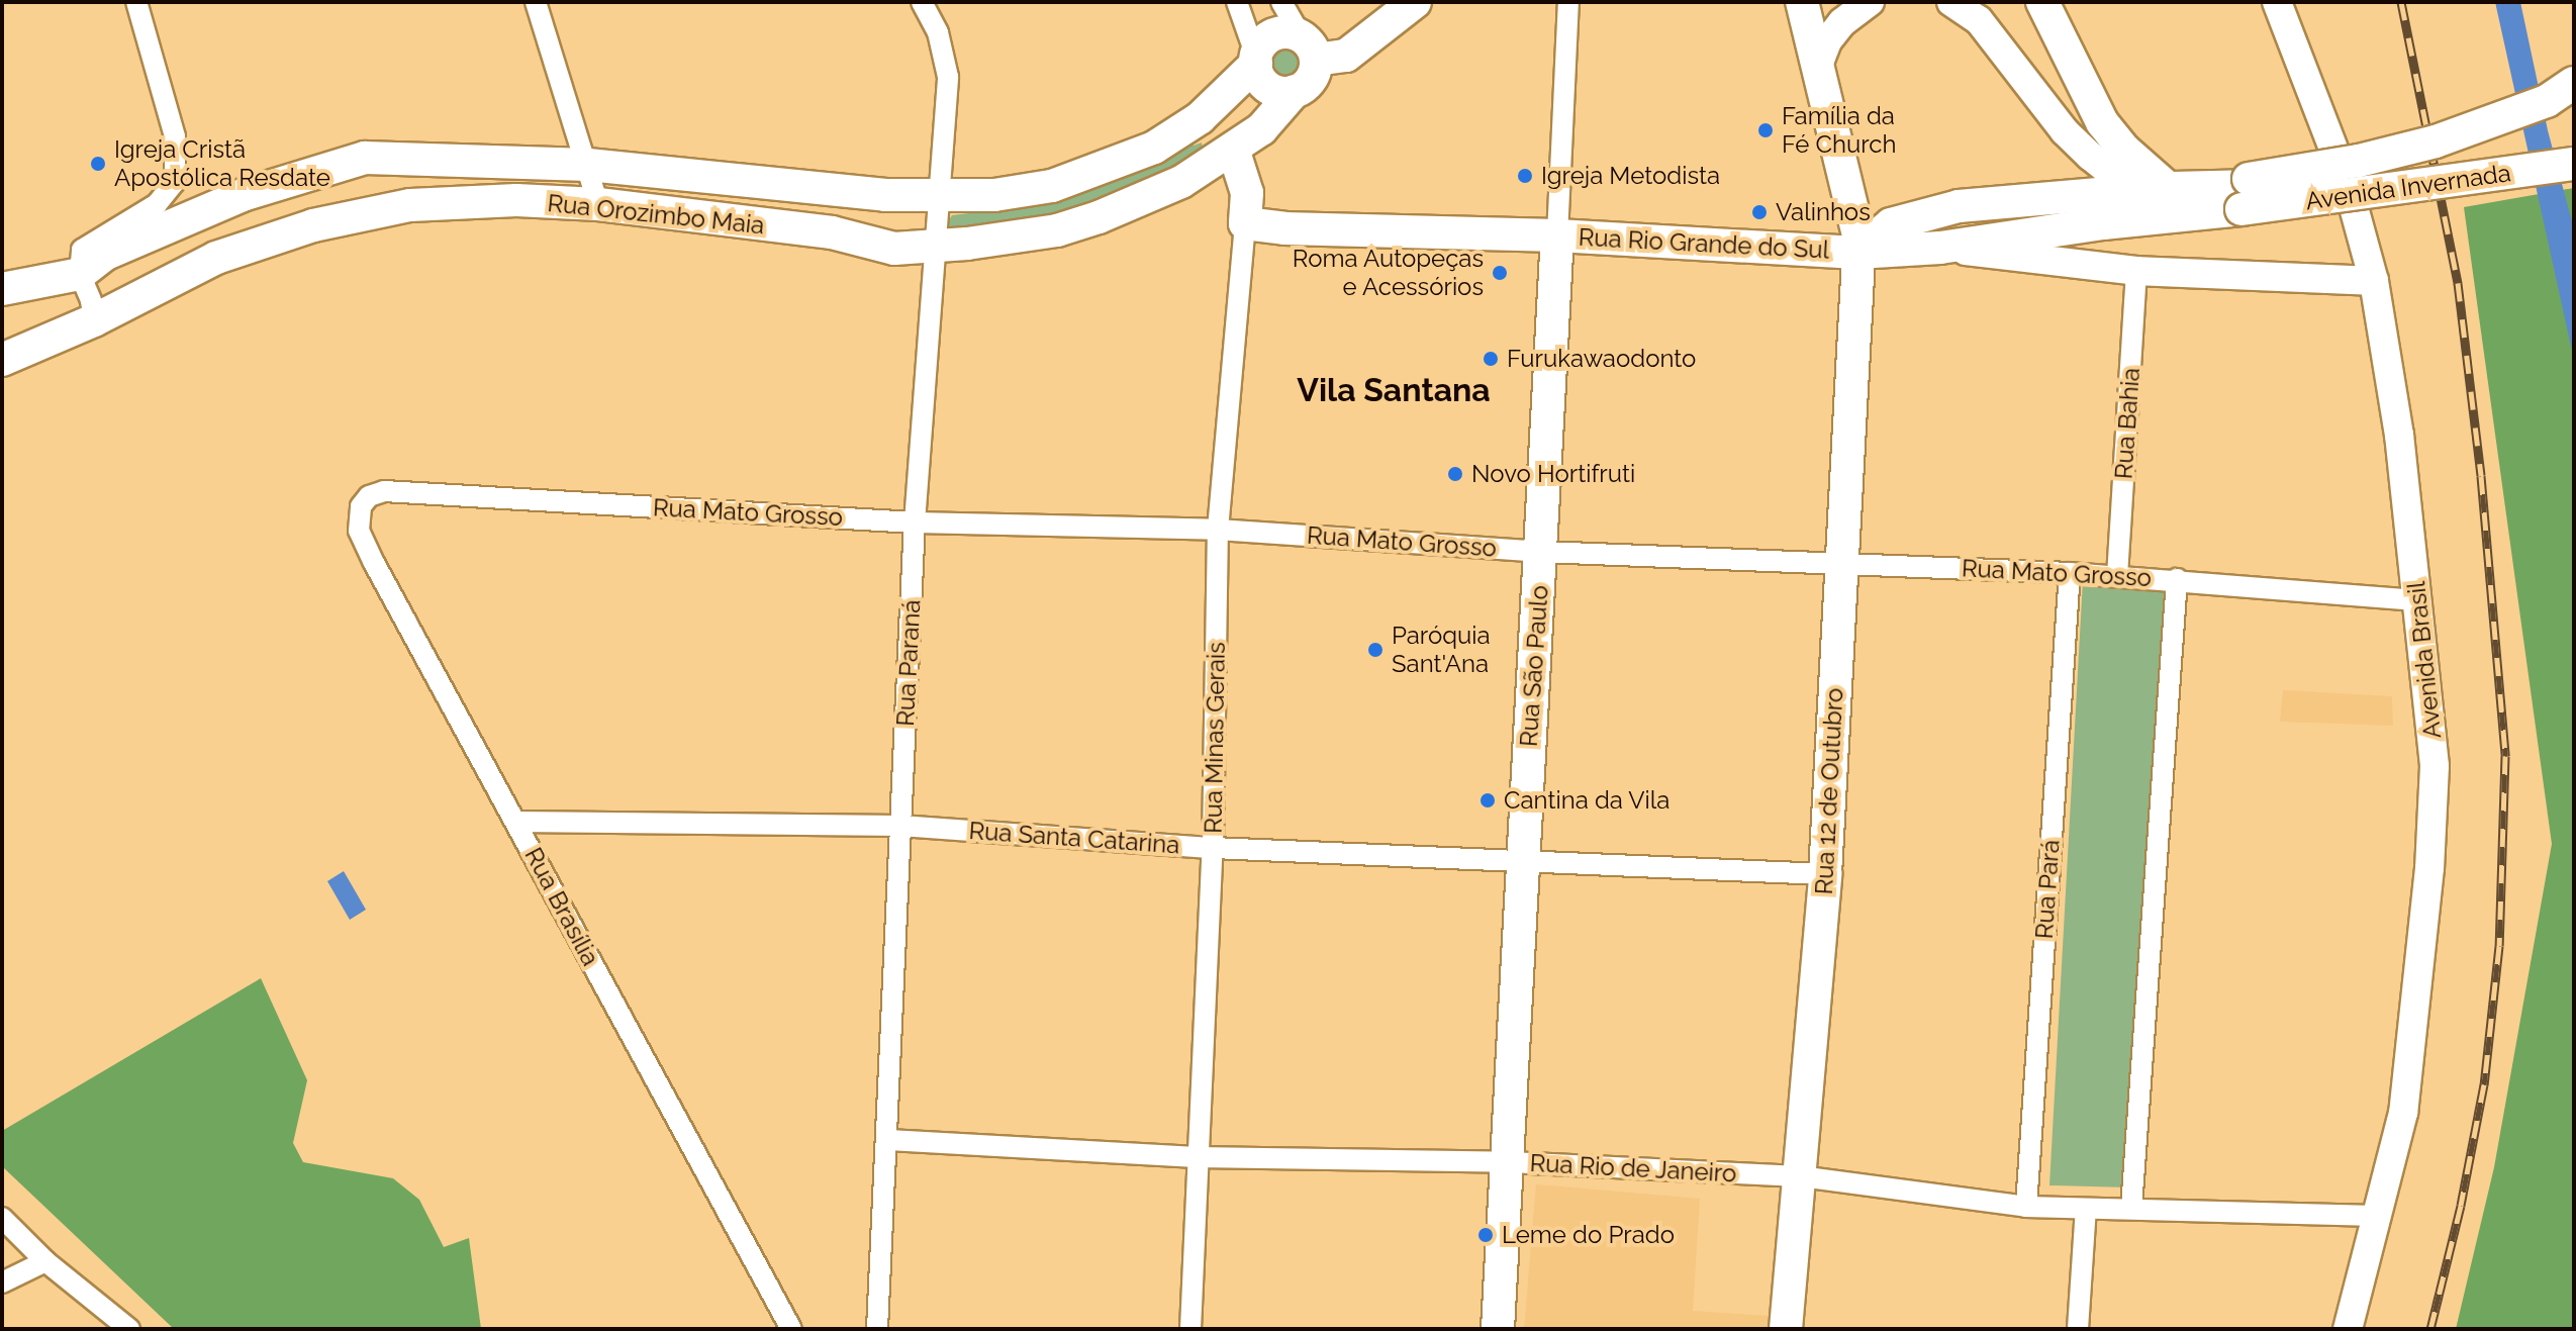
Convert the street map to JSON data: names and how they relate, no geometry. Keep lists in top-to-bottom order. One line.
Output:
{"streets":{"main road":["Avenida Invernada","Rua Orozimbo Maia","Rua Rio Grande do Sul","Avenida Brasil","Rua São Paulo","Rua Minas Gerais","Rua 12 de Outubro"],"street":["Rua Bahia","Rua Mato Grosso","Rua Paraná","Rua Santa Catarina","Rua Pará","Rua Brasília","Rua Rio de Janeiro"]},"crossings":[["Avenida Invernada","Rua Rio Grande do Sul"],["Rua Orozimbo Maia","Rua Paraná"],["Rua Orozimbo Maia","Rua Minas Gerais"],["Rua Rio Grande do Sul","Rua São Paulo"],["Rua Rio Grande do Sul","Rua Minas Gerais"],["Rua Rio Grande do Sul","Rua 12 de Outubro"],["Rua Bahia","Rua Mato Grosso"],["Rua Mato Grosso","Avenida Brasil"],["Rua Mato Grosso","Rua Paraná"],["Rua Mato Grosso","Rua São Paulo"],["Rua Mato Grosso","Rua Minas Gerais"],["Rua Mato Grosso","Rua 12 de Outubro"],["Rua Mato Grosso","Rua Pará"],["Rua Mato Grosso","Rua Brasília"],["Avenida Brasil","Rua Rio de Janeiro"],["Rua Paraná","Rua Santa Catarina"],["Rua Paraná","Rua Rio de Janeiro"],["Rua São Paulo","Rua Santa Catarina"],["Rua São Paulo","Rua Rio de Janeiro"],["Rua Minas Gerais","Rua Santa Catarina"],["Rua Minas Gerais","Rua Rio de Janeiro"],["Rua 12 de Outubro","Rua Santa Catarina"],["Rua 12 de Outubro","Rua Rio de Janeiro"],["Rua Santa Catarina","Rua Brasília"],["Rua Pará","Rua Rio de Janeiro"]],"districts":["Vila Santana"],"places":["Família da Fé Church","Igreja Cristã Apostólica Resdate","Igreja Metodista","Valinhos","Roma Autopeças e Acessórios","Furukawaodonto","Novo Hortifruti","Paróquia Sant'Ana","Cantina da Vila","Leme do Prado"]}
